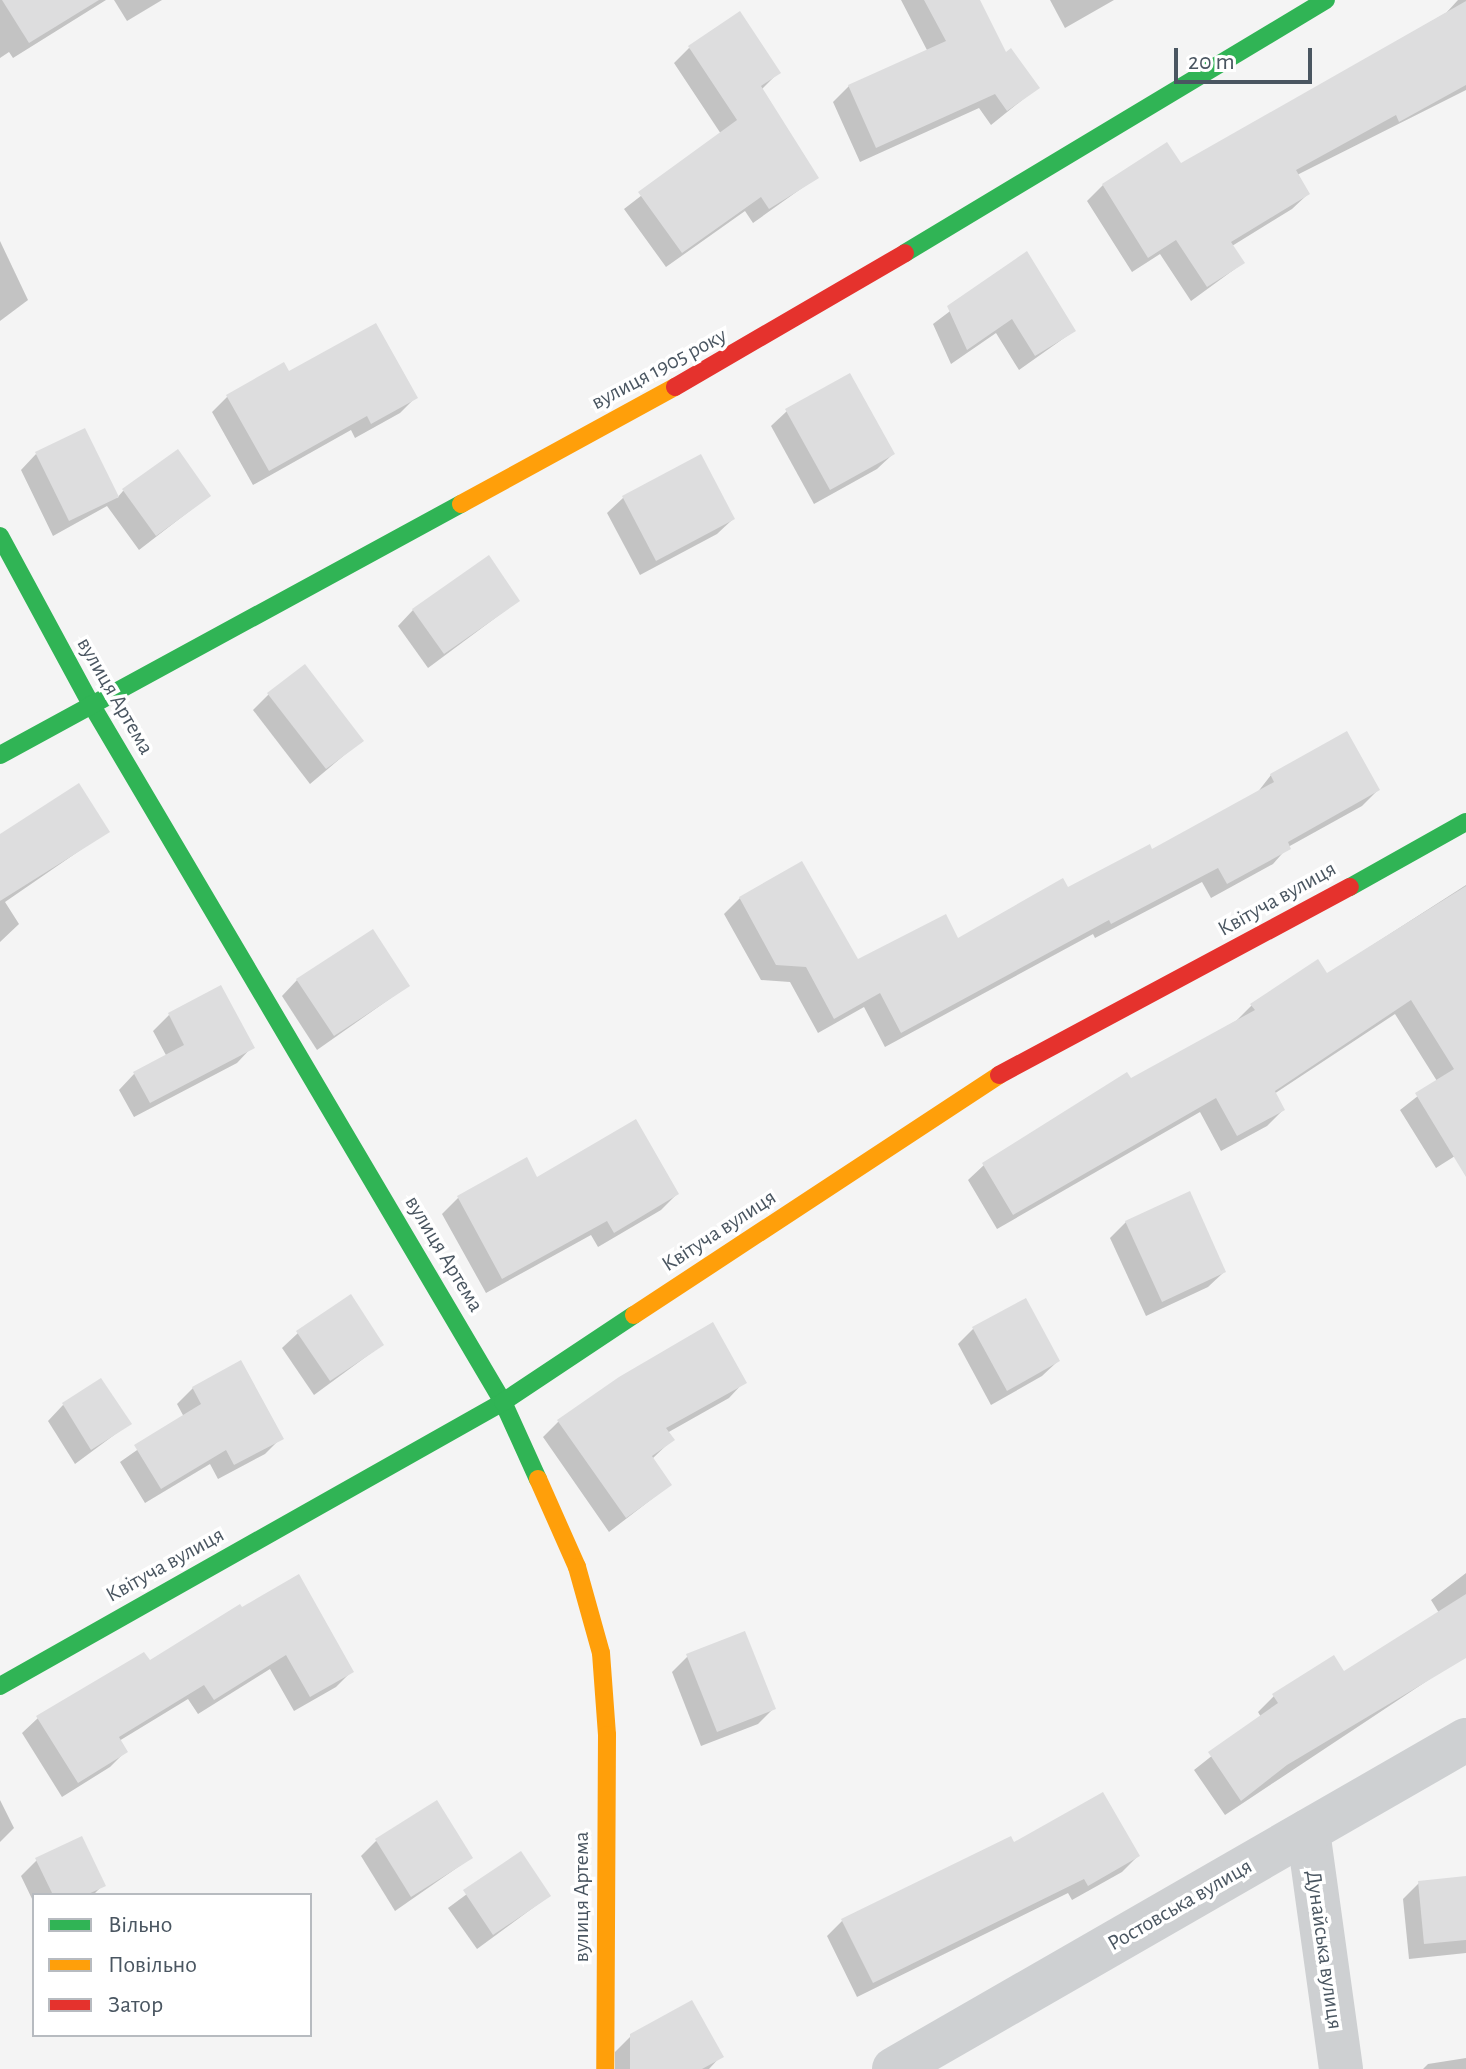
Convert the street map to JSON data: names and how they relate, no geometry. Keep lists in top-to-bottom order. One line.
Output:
{"streets":{"street":["вулиця 1905 року","вулиця Артема","Квітуча вулиця","Ростовська вулиця","Дунайська вулиця"]},"crossings":[["вулиця 1905 року","вулиця Артема"],["вулиця Артема","Квітуча вулиця"],["Ростовська вулиця","Дунайська вулиця"]],"legend":["Вільно","Повільно","Затор"],"scale_bar":"20 m"}
